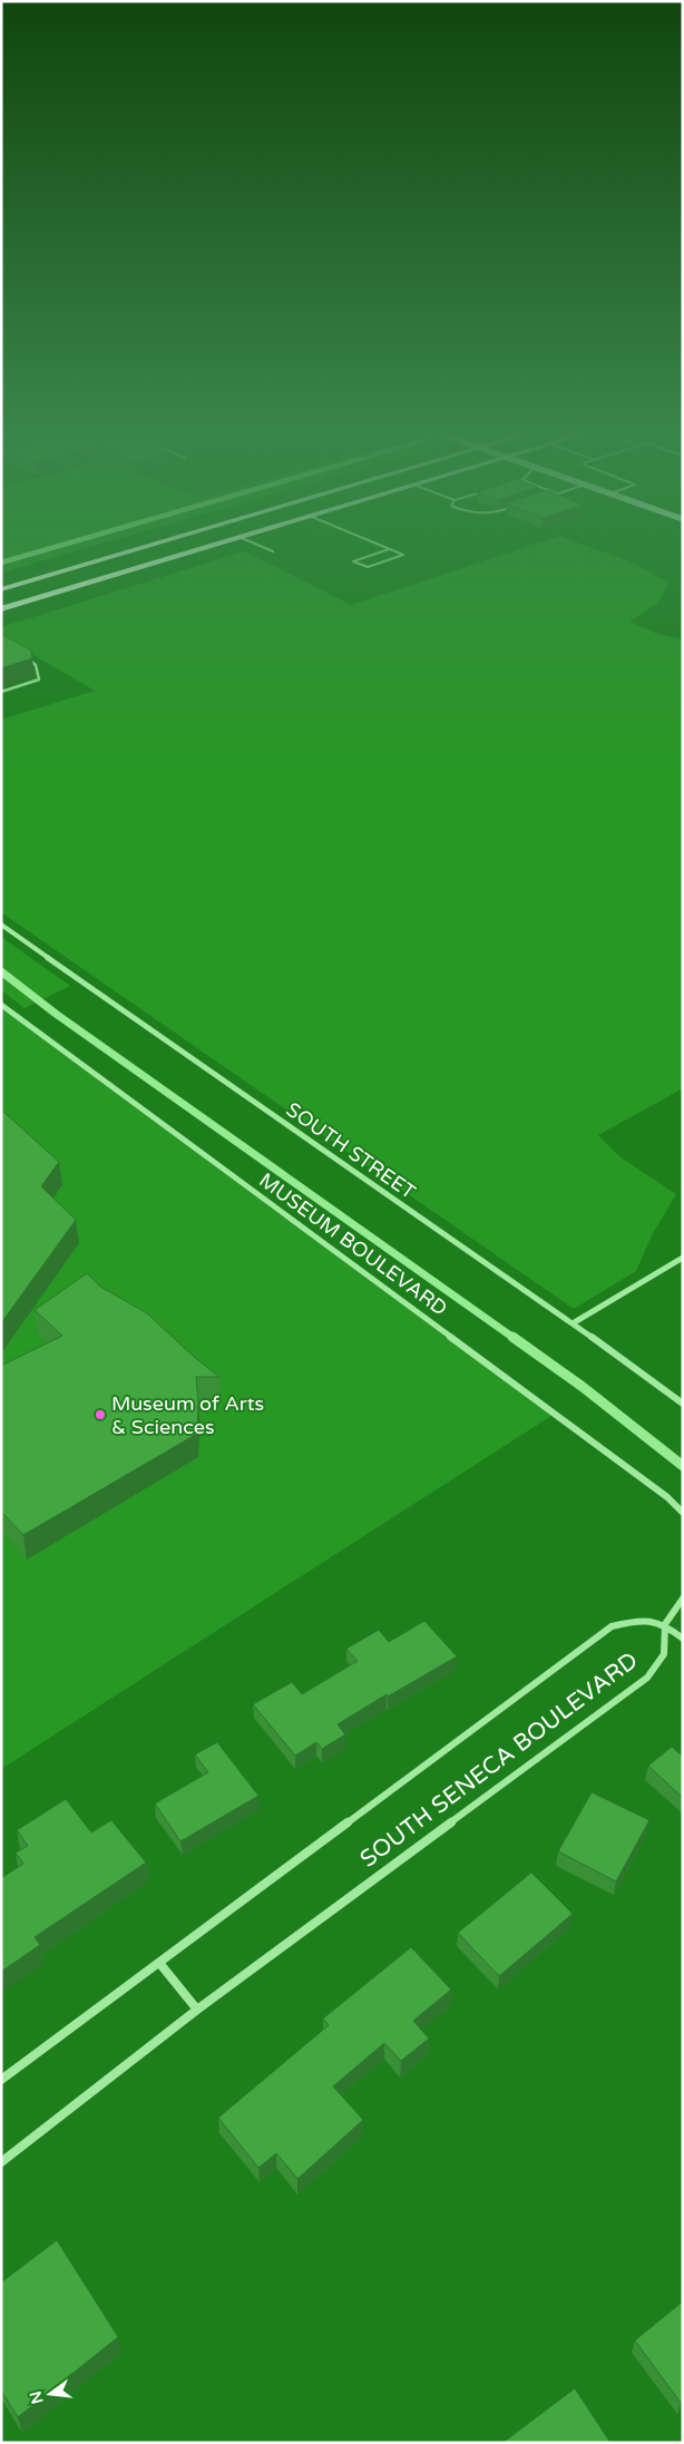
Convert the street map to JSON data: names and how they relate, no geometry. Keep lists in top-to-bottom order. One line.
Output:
{"streets":{"street":["SOUTH STREET","MUSEUM BOULEVARD","SOUTH SENECA BOULEVARD"]},"places":["Museum of Arts & Sciences"],"north":"left"}
